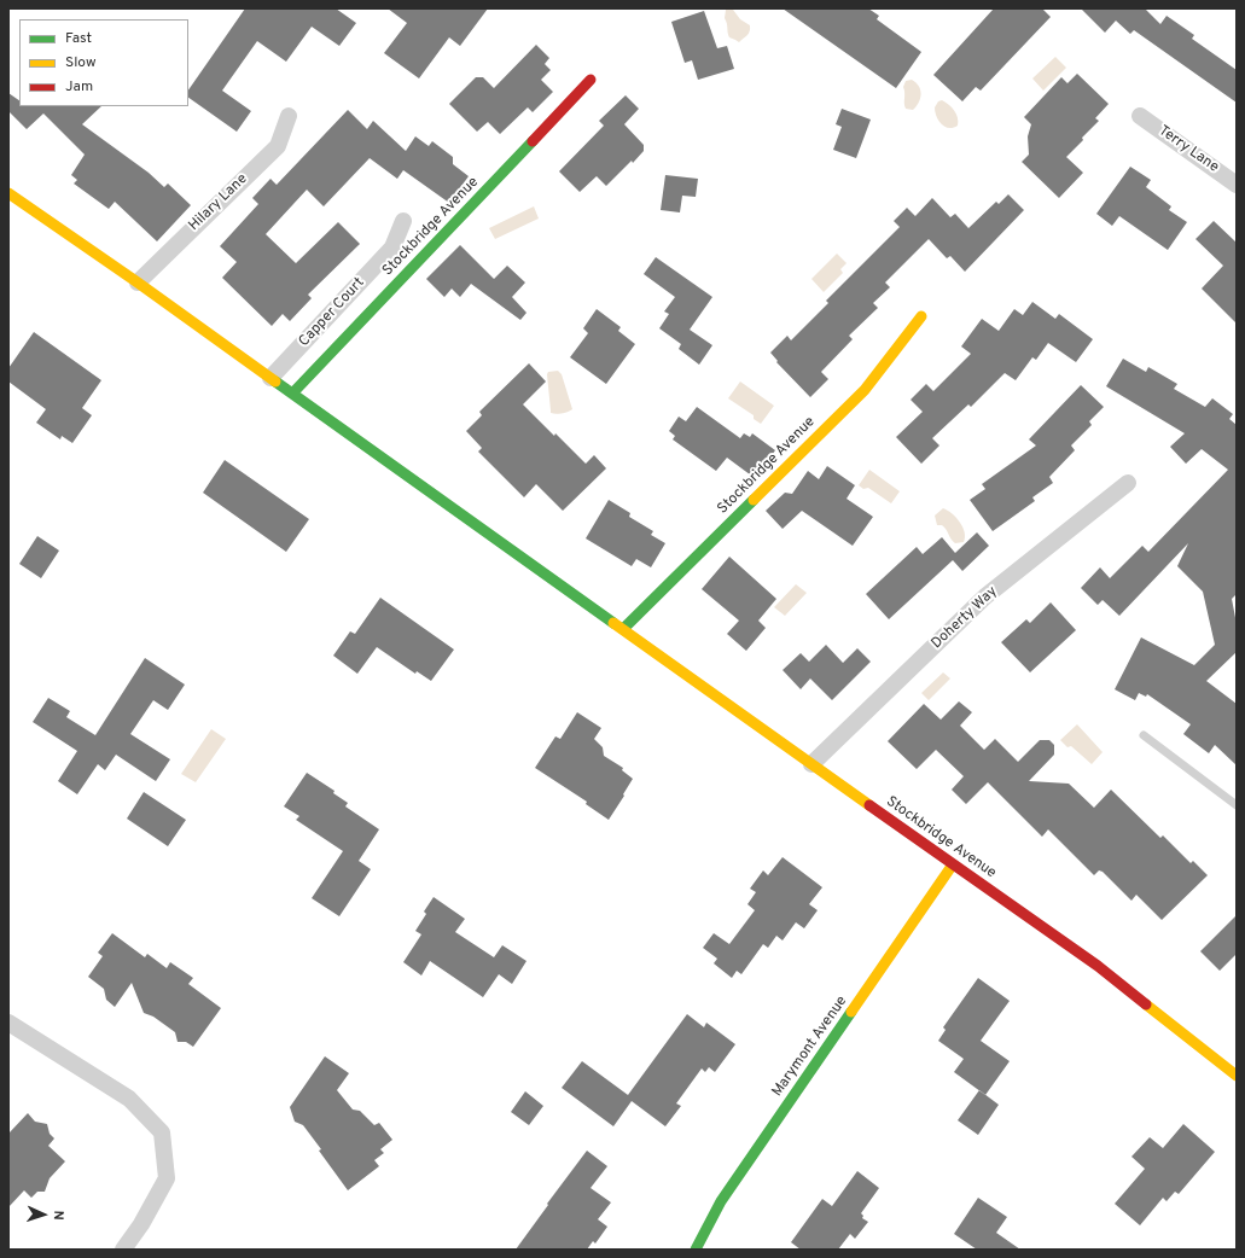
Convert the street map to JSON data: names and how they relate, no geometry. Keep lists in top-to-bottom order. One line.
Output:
{"streets":{"street":["Terry Lane","Hilary Lane","Stockbridge Avenue","Capper Court","Doherty Way","Marymont Avenue"]},"crossings":[["Hilary Lane","Stockbridge Avenue"],["Stockbridge Avenue","Capper Court"],["Stockbridge Avenue","Doherty Way"],["Stockbridge Avenue","Marymont Avenue"]],"legend":["Fast","Slow","Jam"],"north":"right"}
